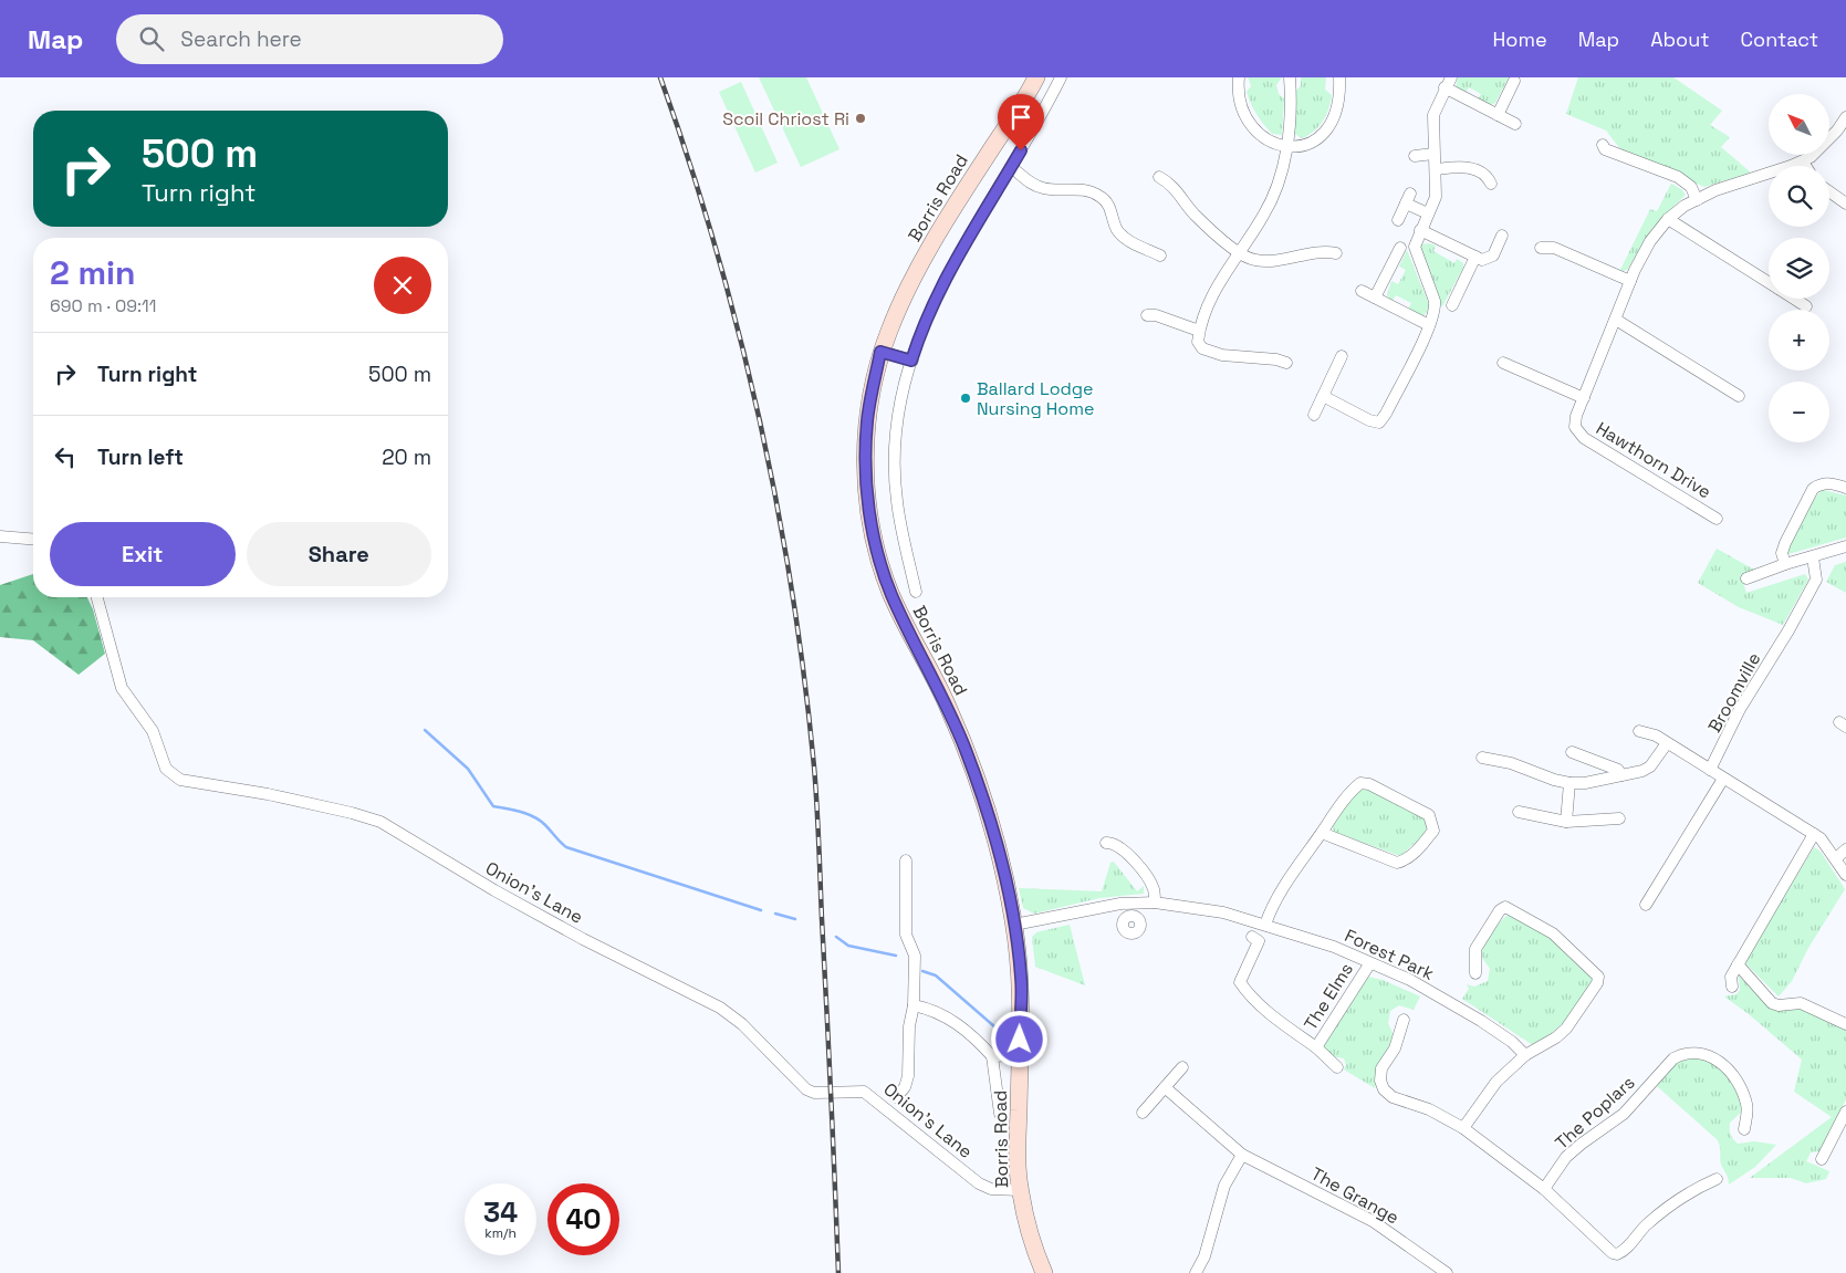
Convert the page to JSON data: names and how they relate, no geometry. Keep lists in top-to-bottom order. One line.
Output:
{"streets":{"street":["Borris Road","Hawthorn Drive","Broomville","Onion's Lane","Forest Park","The Elms","The Poplars","The Grange"]},"crossings":[["Borris Road","Onion's Lane"],["Borris Road","Forest Park"],["Forest Park","The Elms"]],"places":["Scoil Chriost Ri","Ballard Lodge Nursing Home"],"north":"top left","page":{"header":"Map","search":"Search here","nav":["Home","Map","About","Contact"],"map_buttons":["+","−"],"turn":["500 m","Turn right"],"heading":["2 min","690 m · 09:11"],"list":[{"name":"Turn right","value":"500 m"},{"name":"Turn left","value":"20 m"}],"buttons":["Exit","Share"],"speed":"34 km/h","limit":"40"}}
